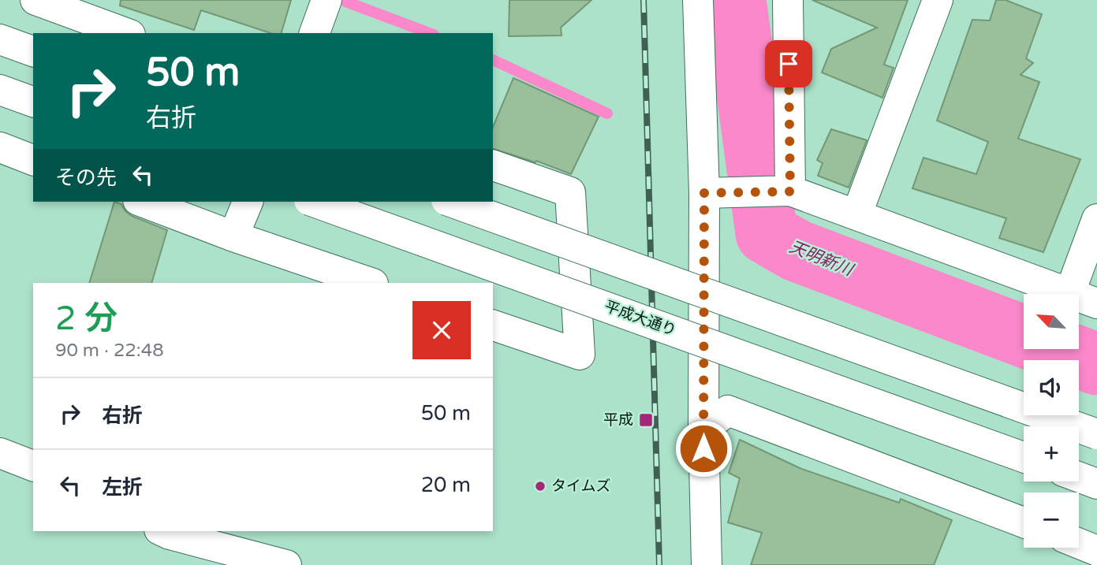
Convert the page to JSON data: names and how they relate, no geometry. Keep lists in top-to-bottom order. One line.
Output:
{"streets":{"street":["平成大通り"]},"water":["天明新川"],"places":{"transit":["平成"],"other":["タイムズ"]},"north":"top left","page":{"turn":["50 m","右折"],"then":"その先","heading":["2 分","90 m · 22:48"],"map_buttons":["+","−"],"list":[{"name":"右折","value":"50 m"},{"name":"左折","value":"20 m"}]}}
